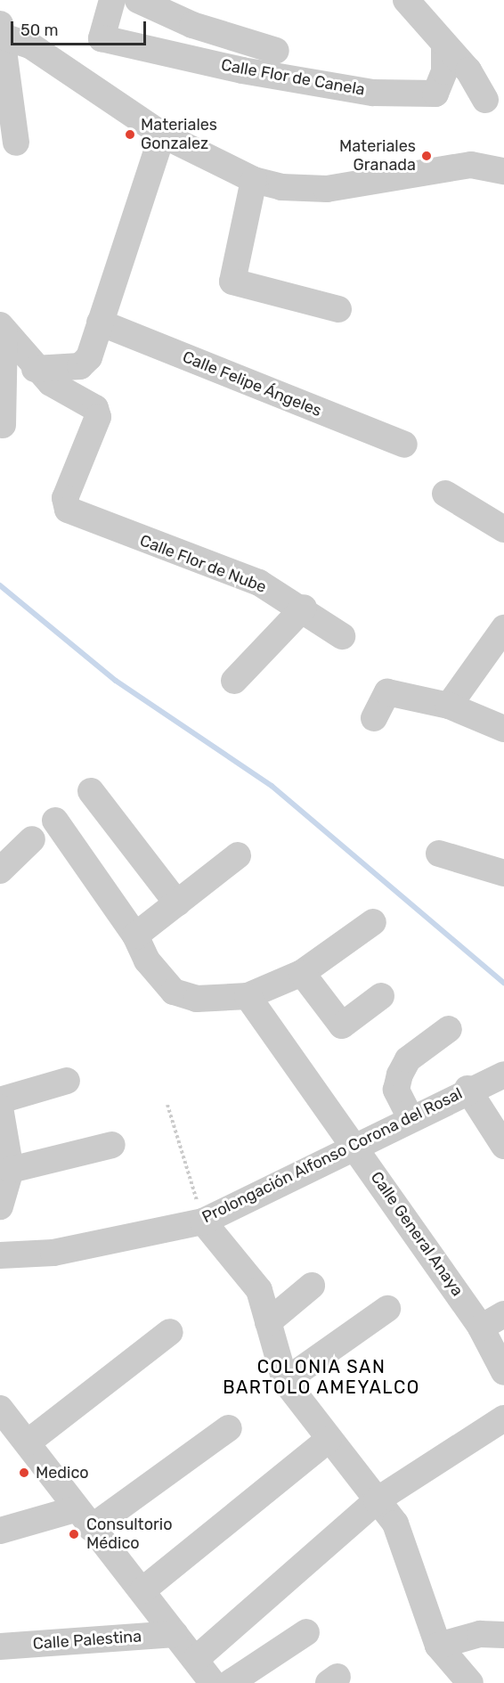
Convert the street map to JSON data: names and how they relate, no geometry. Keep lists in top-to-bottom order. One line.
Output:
{"streets":{"street":["Calle Flor de Canela","Calle Felipe Ángeles","Calle Flor de Nube","Prolongación Alfonso Corona del Rosal","Calle General Anaya","Calle Palestina"]},"crossings":[["Prolongación Alfonso Corona del Rosal","Calle General Anaya"]],"districts":["COLONIA SAN BARTOLO AMEYALCO"],"places":["Materiales Gonzalez","Materiales Granada","Medico","Consultorio Médico"],"scale_bar":"50 m"}
